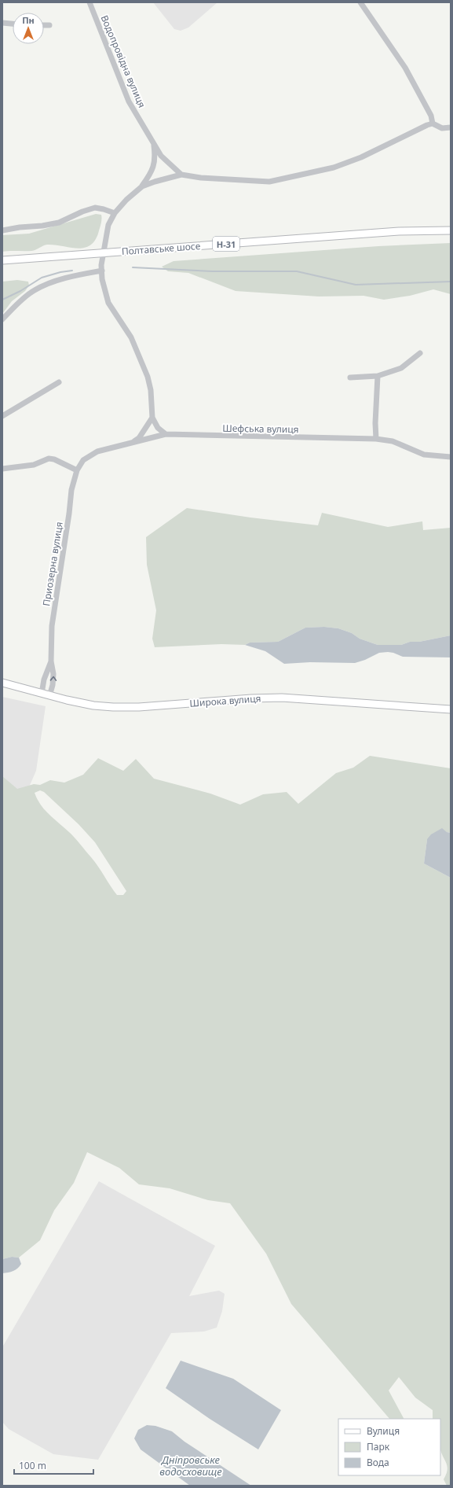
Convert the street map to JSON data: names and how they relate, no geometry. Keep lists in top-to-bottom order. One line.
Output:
{"streets":{"main road":["Н-31","Полтавське шосе","Широка вулиця"],"street":["Водопровідна вулиця","Шефська вулиця","Приозерна вулиця"]},"crossings":[["Водопровідна вулиця","Полтавське шосе"],["Шефська вулиця","Приозерна вулиця"]],"water":["Дніпровське водосховище"],"legend":["Вулиця","Парк","Вода"],"scale_bar":"100 m","north":"top"}
